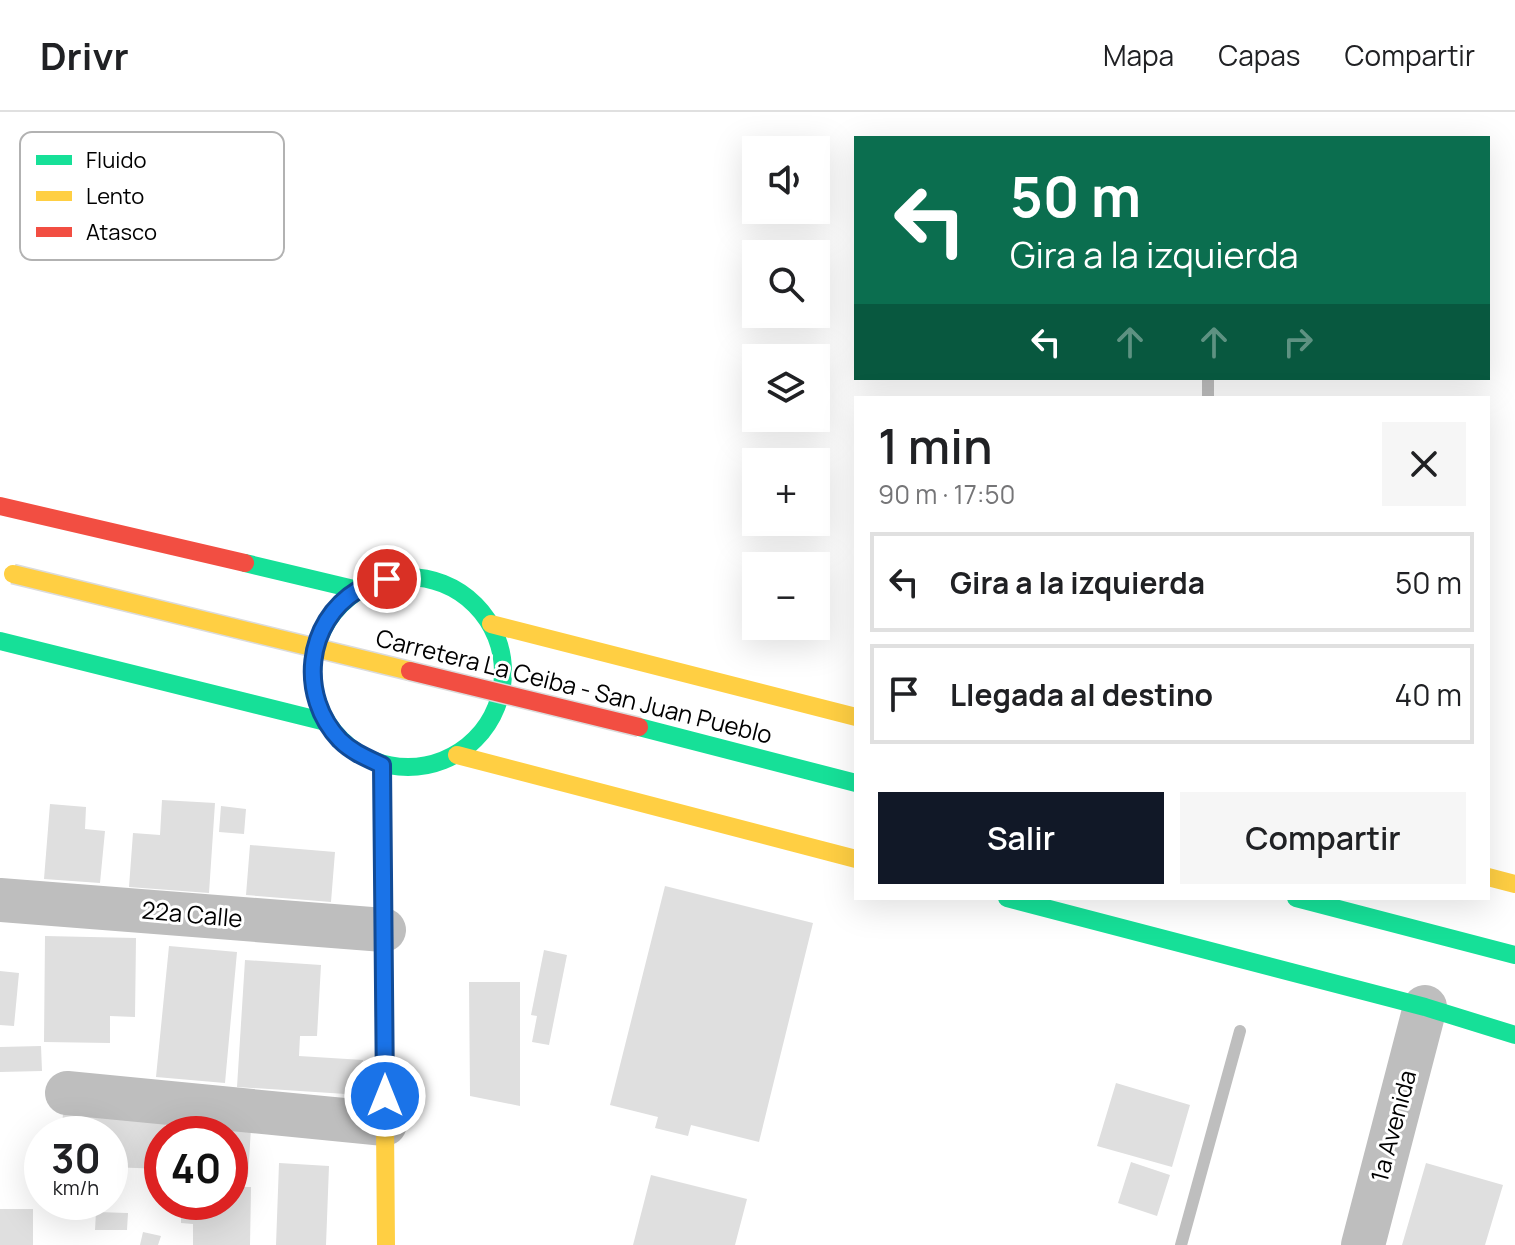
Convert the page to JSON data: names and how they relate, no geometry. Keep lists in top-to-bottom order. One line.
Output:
{"streets":{"street":["Carretera La Ceiba - San Juan Pueblo","22a Calle","1a Avenida"]},"legend":["Fluido","Lento","Atasco"],"page":{"header":"Drivr","nav":["Mapa","Capas","Compartir"],"map_buttons":["+","−"],"turn":["50 m","Gira a la izquierda"],"heading":["1 min","90 m · 17:50"],"list":[{"name":"Gira a la izquierda","value":"50 m"},{"name":"Llegada al destino","value":"40 m"}],"buttons":["Salir","Compartir"],"speed":"30 km/h","limit":"40"}}
